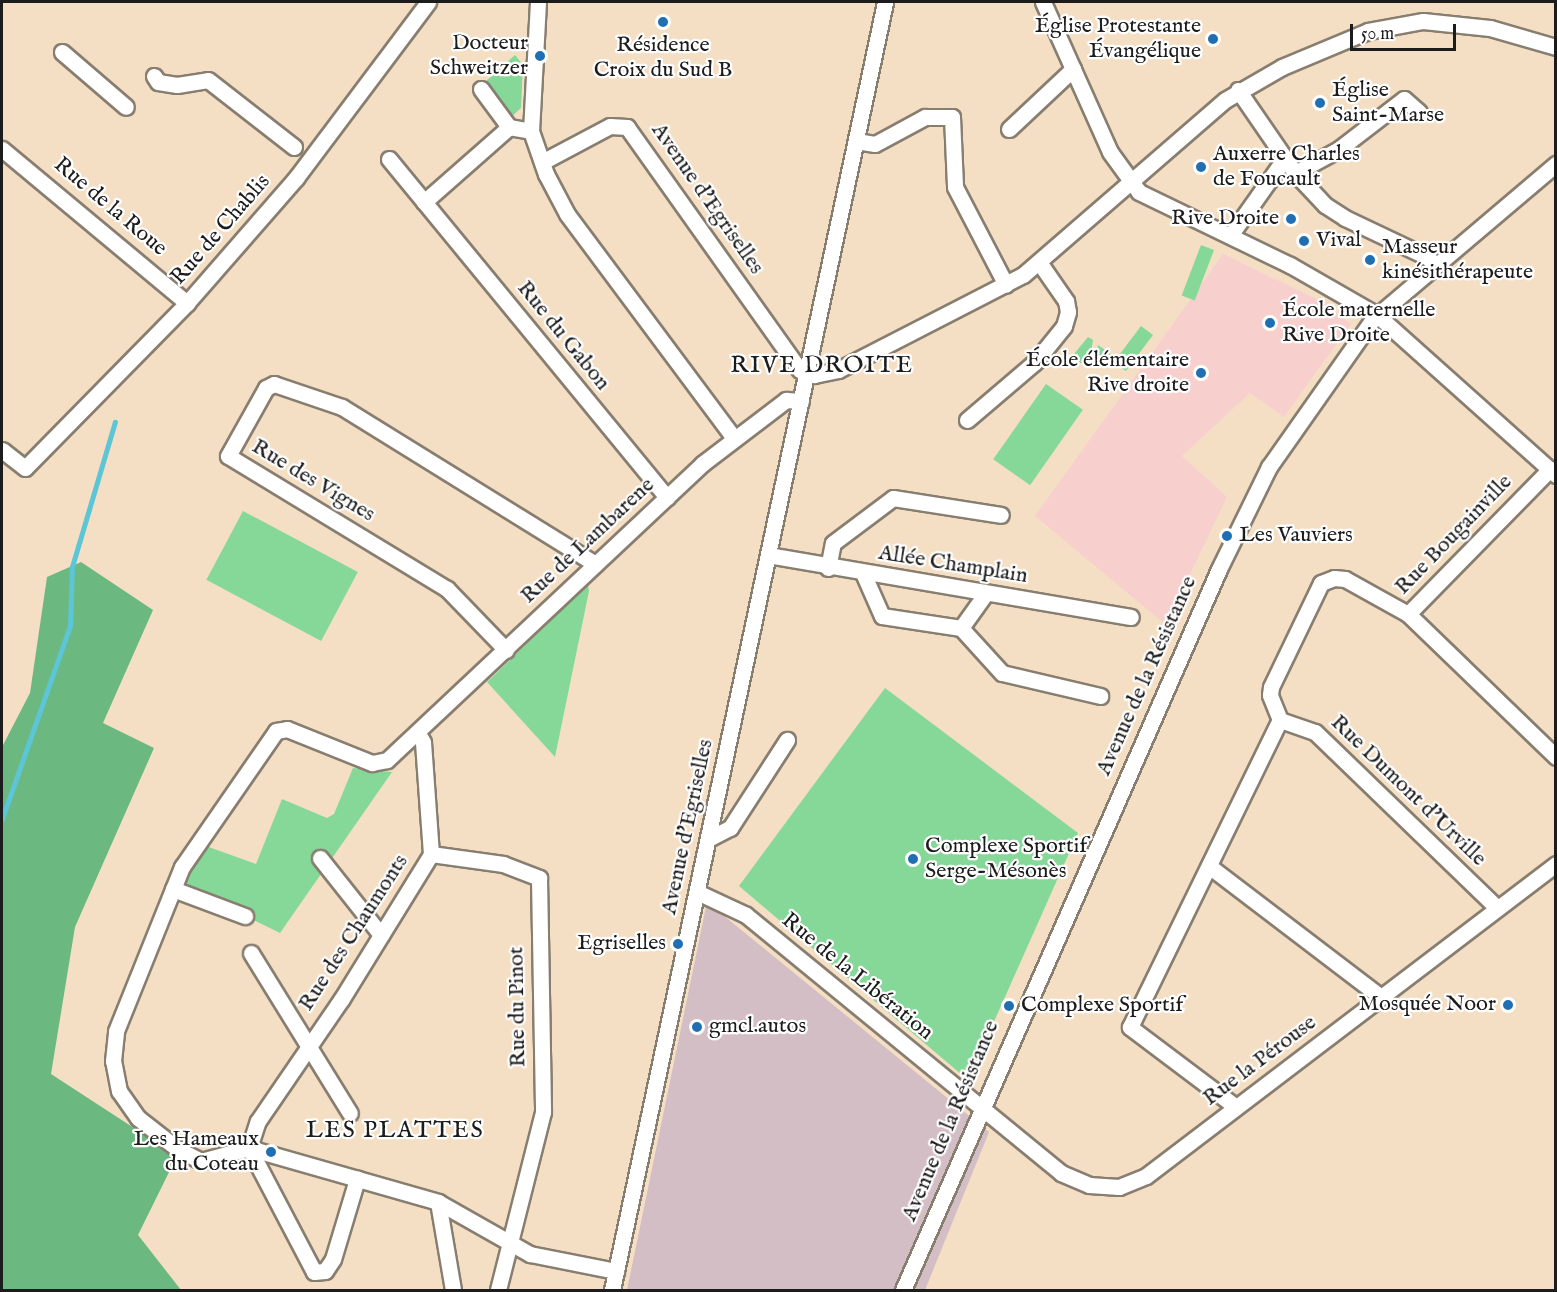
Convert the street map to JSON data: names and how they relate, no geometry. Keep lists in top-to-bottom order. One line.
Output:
{"streets":{"street":["Avenue d'Egriselles","Rue de la Roue","Rue de Chablis","Rue du Gabon","Rue des Vignes","Rue Bougainville","Rue de Lambarene","Allée Champlain","Avenue de la Résistance","Rue Dumont d'Urville","Rue des Chaumonts","Rue de la Libération","Rue du Pinot","Rue la Pérouse"]},"crossings":[["Avenue d'Egriselles","Rue de Lambarene"],["Avenue d'Egriselles","Allée Champlain"],["Avenue d'Egriselles","Rue de la Libération"],["Rue de la Roue","Rue de Chablis"],["Rue du Gabon","Rue de Lambarene"],["Rue des Vignes","Rue de Lambarene"],["Rue de Lambarene","Rue des Chaumonts"],["Avenue de la Résistance","Rue de la Libération"],["Avenue de la Résistance","Rue la Pérouse"],["Rue Dumont d'Urville","Rue la Pérouse"],["Rue des Chaumonts","Rue du Pinot"],["Rue de la Libération","Rue la Pérouse"]],"districts":["RIVE DROITE","LES PLATTES"],"places":["Résidence Croix du Sud B","Église Protestante Évangélique","Docteur Schweitzer","Église Saint-Marse","Auxerre Charles de Foucault","Rive Droite","Vival","Masseur kinésithérapeute","École maternelle Rive Droite","École élémentaire Rive droite","Les Vauviers","Complexe Sportif Serge-Mésonès","Egriselles","Mosquée Noor","Complexe Sportif","gmcl.autos","Les Hameaux du Coteau"],"scale_bar":"50 m"}
